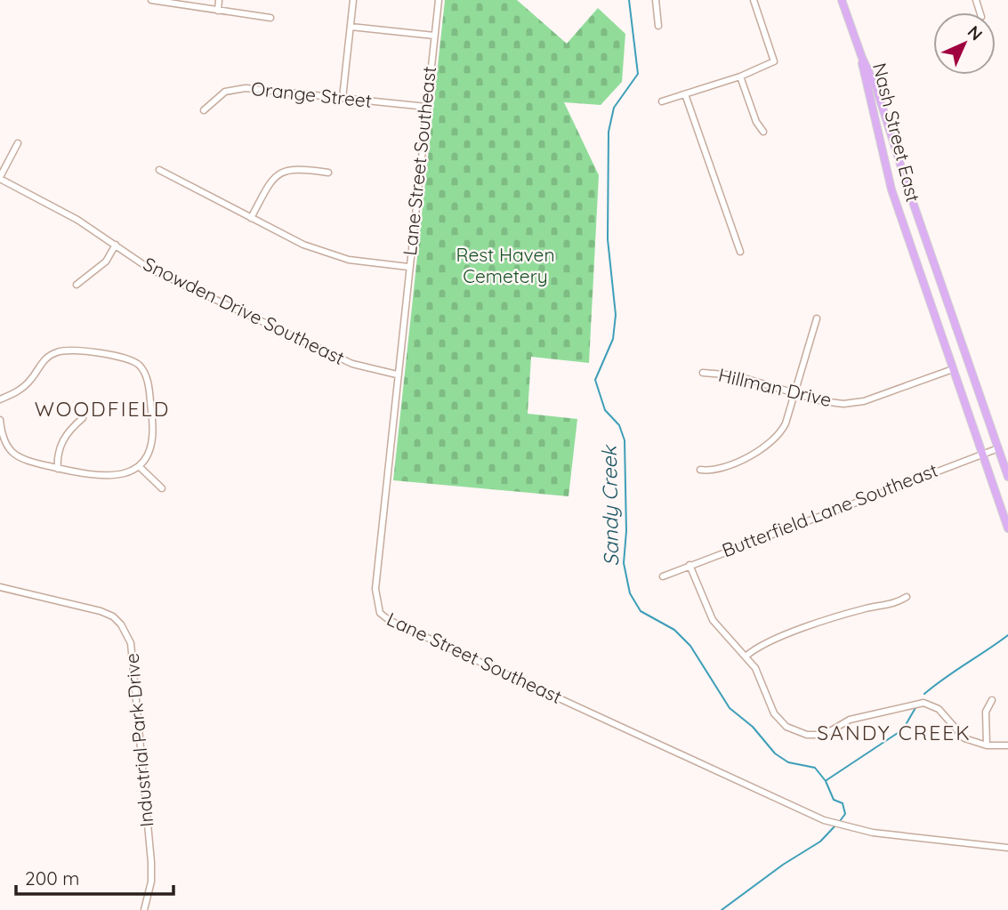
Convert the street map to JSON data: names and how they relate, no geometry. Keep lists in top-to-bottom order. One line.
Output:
{"streets":{"main road":["Nash Street East"],"street":["Orange Street","Lane Street Southeast","Snowden Drive Southeast","Hillman Drive","Butterfield Lane Southeast","Industrial Park Drive"]},"crossings":[["Orange Street","Lane Street Southeast"],["Nash Street East","Hillman Drive"],["Nash Street East","Butterfield Lane Southeast"],["Lane Street Southeast","Snowden Drive Southeast"]],"districts":["WOODFIELD","SANDY CREEK"],"water":["Sandy Creek"],"parks":["Rest Haven Cemetery"],"scale_bar":"200 m","north":"top right"}
